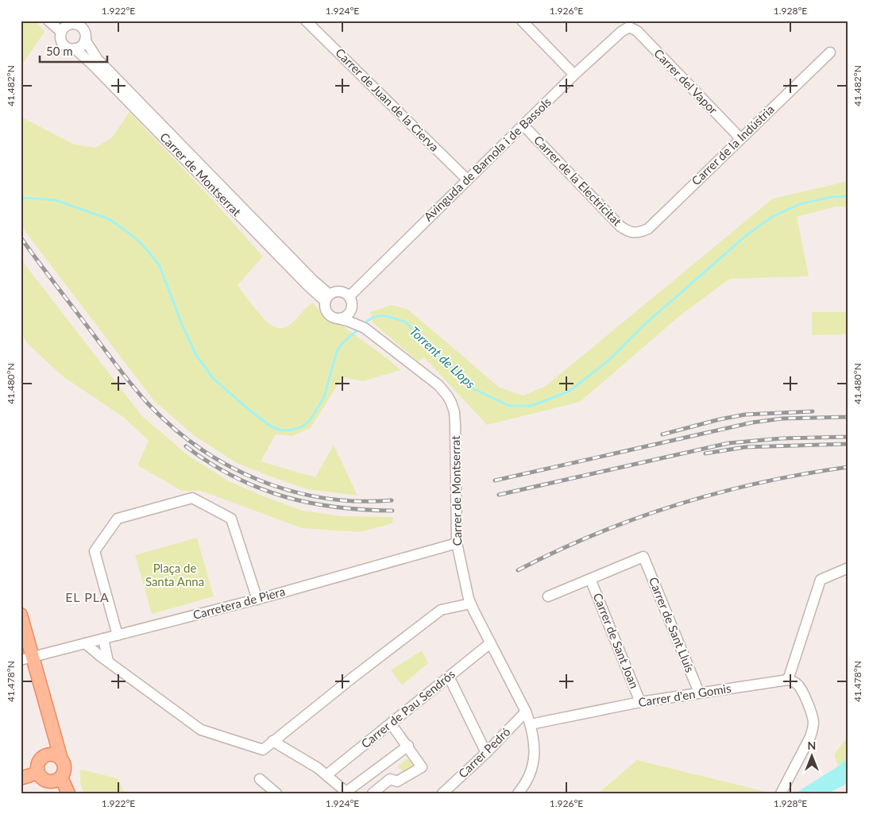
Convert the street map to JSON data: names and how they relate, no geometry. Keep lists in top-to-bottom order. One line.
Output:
{"streets":{"street":["Carrer del Vapor","Carrer de Juan de la Cierva","Carrer de la Indústria","Avinguda de Barnola i de Bassols","Carrer de Montserrat","Carrer de la Electricitat","Carretera de Piera","Carrer de Sant Lluís","Carrer de Sant Joan","Carrer d'en Gomis","Carrer de Pau Sendrós","Carrer Pedró"]},"crossings":[["Carrer del Vapor","Carrer de la Indústria"],["Carrer del Vapor","Avinguda de Barnola i de Bassols"],["Carrer de Juan de la Cierva","Avinguda de Barnola i de Bassols"],["Carrer de la Indústria","Carrer de la Electricitat"],["Avinguda de Barnola i de Bassols","Carrer de Montserrat"],["Avinguda de Barnola i de Bassols","Carrer de la Electricitat"],["Carrer de Montserrat","Carretera de Piera"],["Carrer de Montserrat","Carrer d'en Gomis"],["Carrer de Montserrat","Carrer de Pau Sendrós"],["Carrer de Montserrat","Carrer Pedró"],["Carrer de Sant Lluís","Carrer de Sant Joan"],["Carrer de Sant Lluís","Carrer d'en Gomis"],["Carrer de Sant Joan","Carrer d'en Gomis"]],"districts":["EL PLA"],"water":["Torrent de Llops"],"parks":["Plaça de Santa Anna"],"scale_bar":"50 m","north":"top","coordinates":["1.922°E","1.924°E","1.926°E","1.928°E","41.482°N","41.480°N","41.478°N"]}
